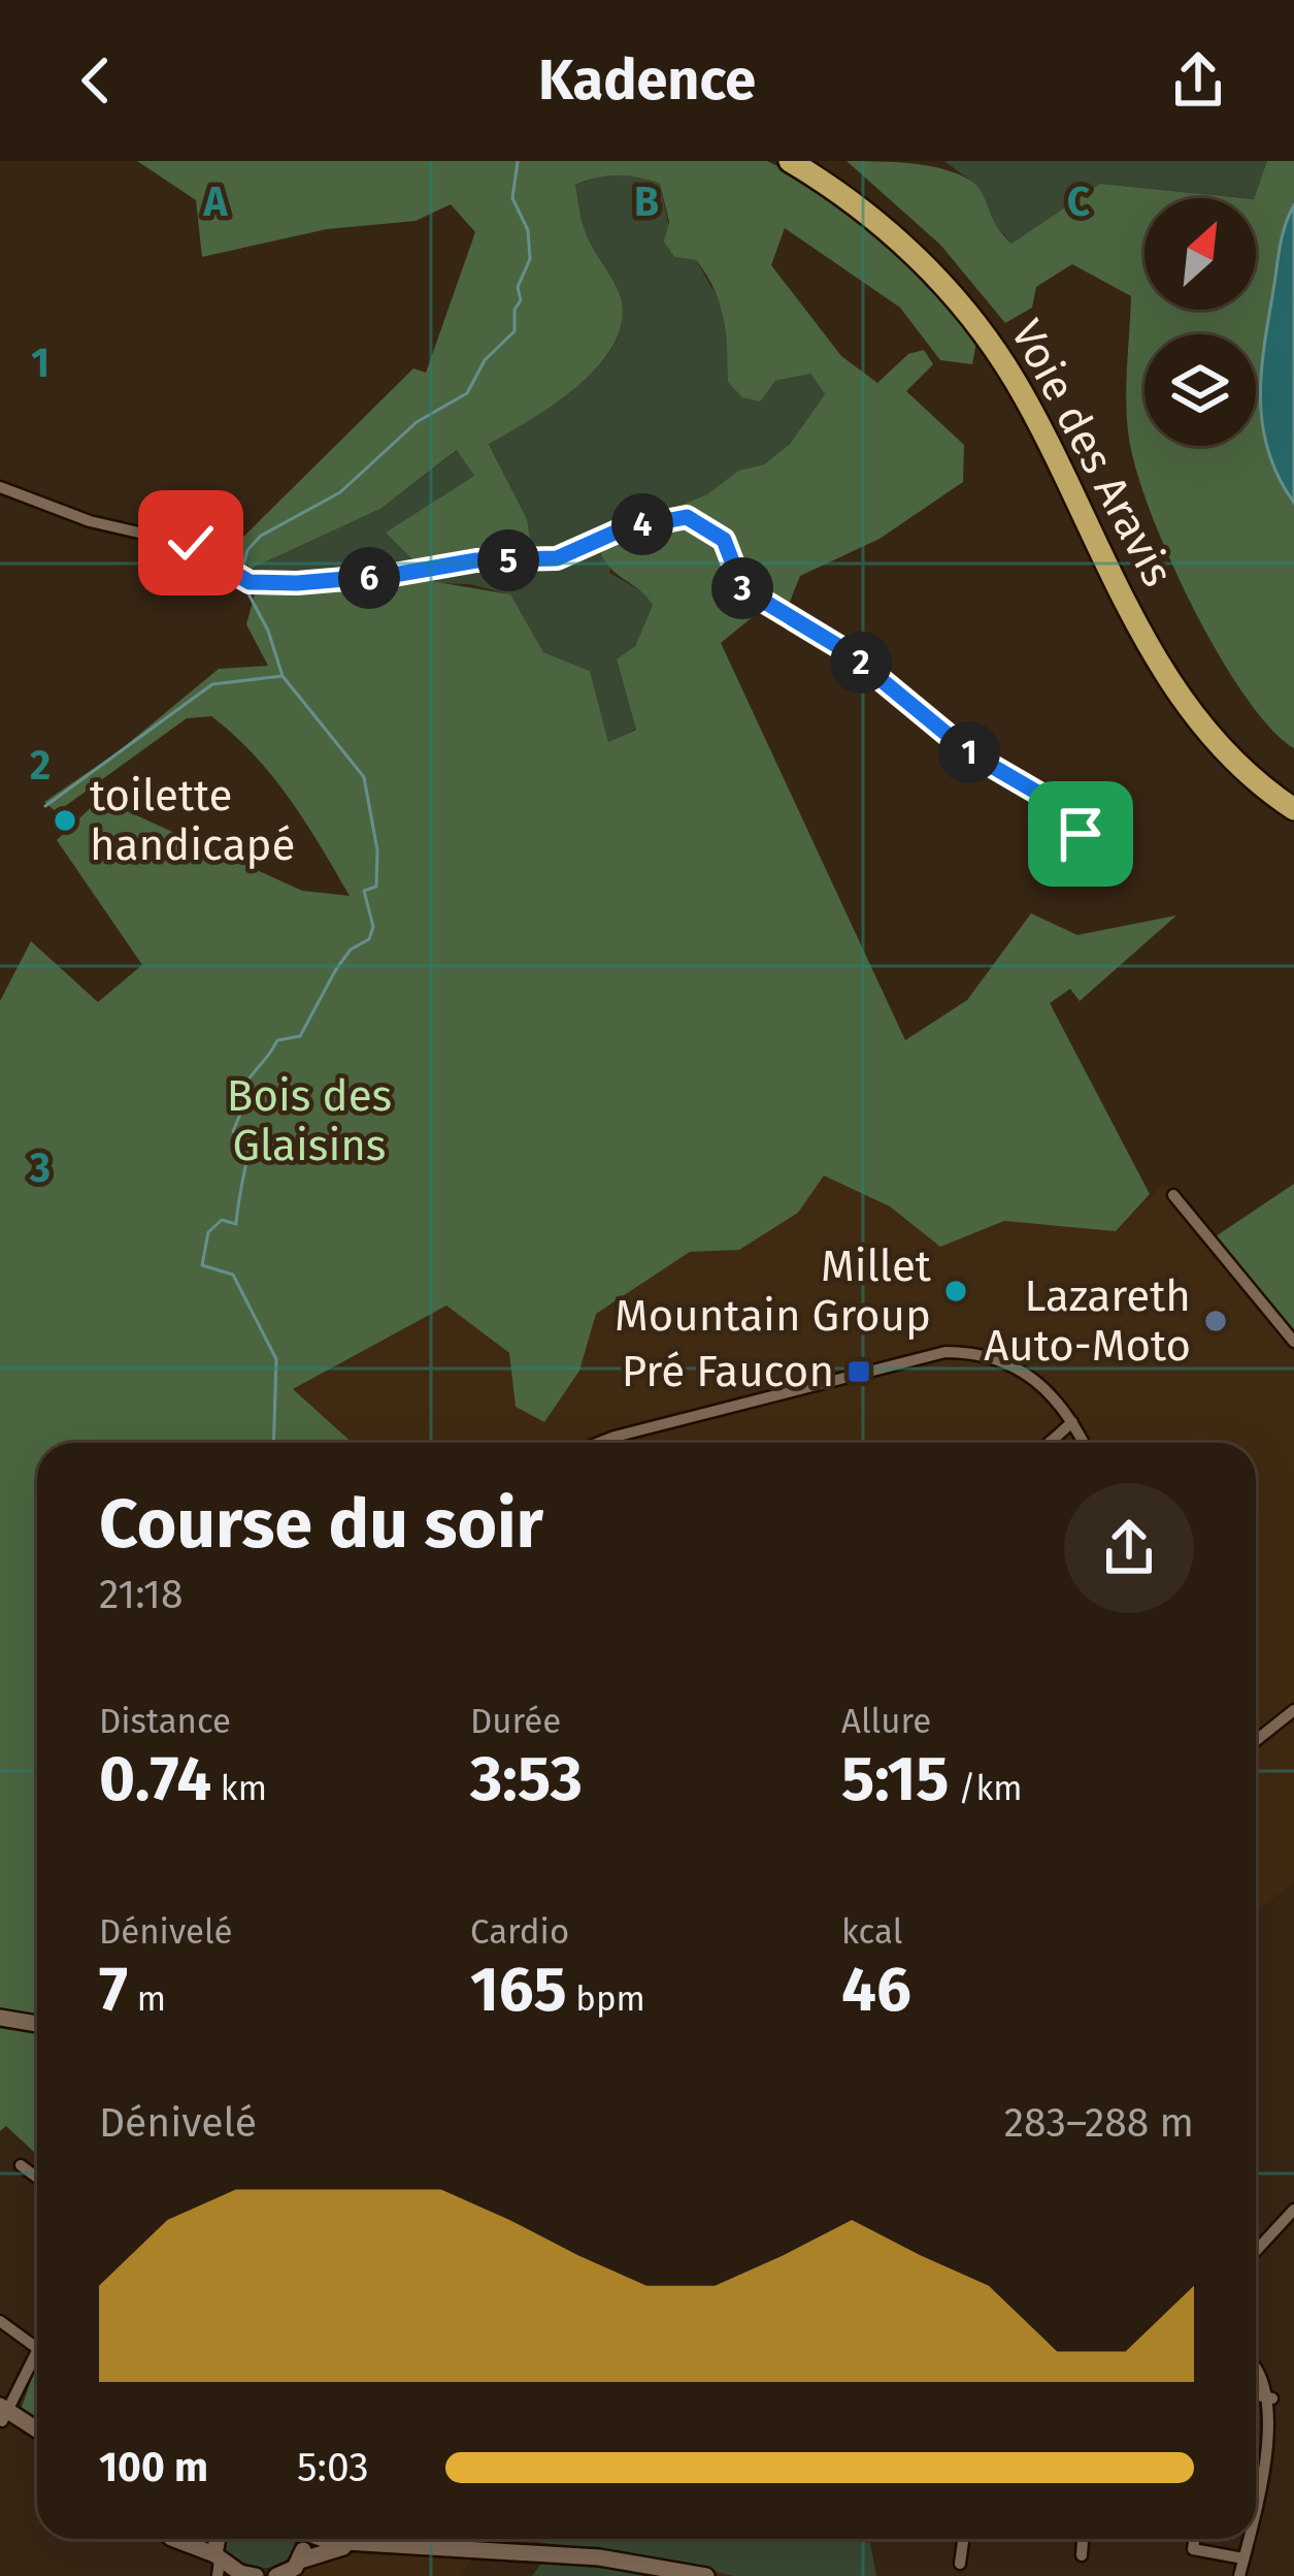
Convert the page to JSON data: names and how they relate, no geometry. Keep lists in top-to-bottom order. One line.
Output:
{"streets":{"highway":["Voie des Aravis"]},"parks":["Bois des Glaisins"],"places":{"other":["toilette handicapé","Millet Mountain Group","Lazareth Auto-Moto"],"transit":["Pré Faucon"]},"north":"top right","page":{"header":"Kadence","pins":["4","5","6","3","2","1"],"heading":["Course du soir","21:18"],"stats":[["Distance","0.74 km"],["Durée","3:53"],["Allure","5:15 /km"],["Dénivelé","7 m"],["Cardio","165 bpm"],["kcal","46"]],"chart":["Dénivelé","283–288 m"],"list":[{"name":"100 m","note":"5:03"}]},"grid":{"columns":["A","B","C"],"rows":["1","2","3"]}}
